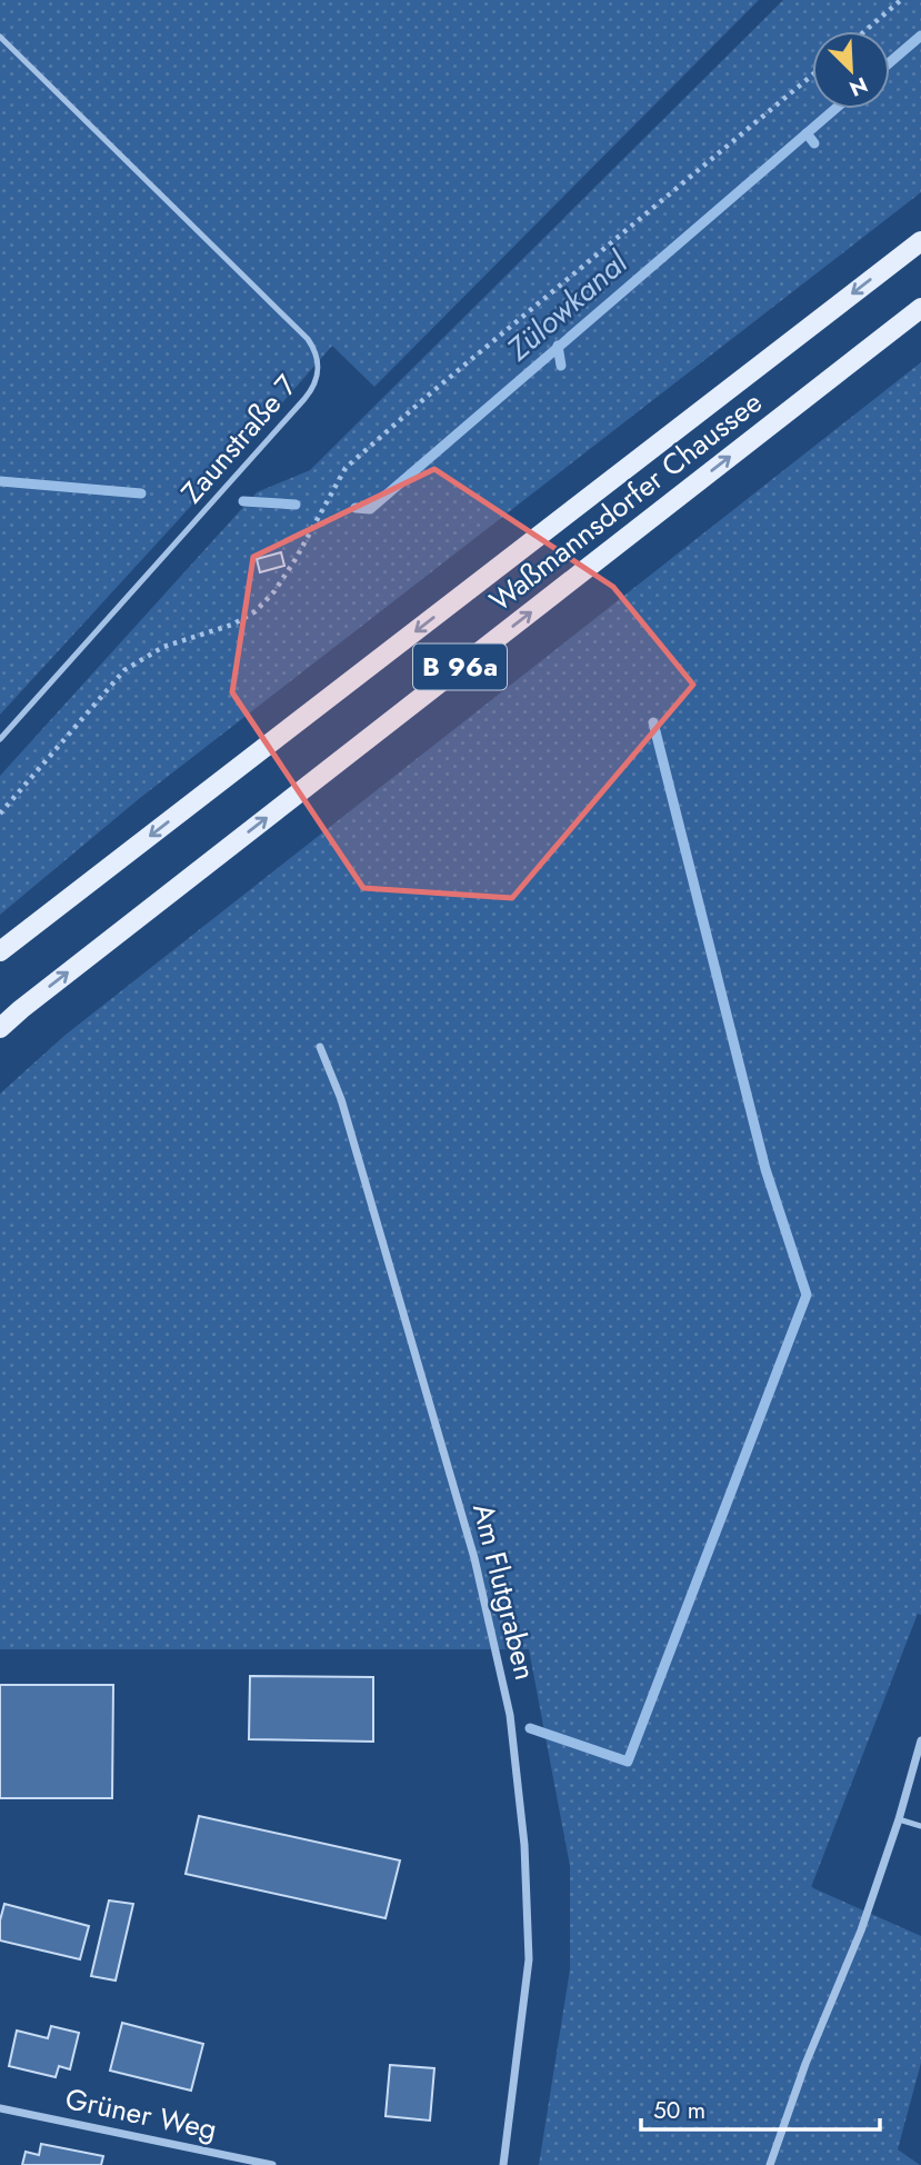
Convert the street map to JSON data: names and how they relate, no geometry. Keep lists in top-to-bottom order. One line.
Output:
{"streets":{"main road":["Waßmannsdorfer Chaussee","B 96a"],"street":["Am Flutgraben","Grüner Weg"],"lane":["Zaunstraße 7"]},"water":["Zülowkanal"],"scale_bar":"50 m","north":"bottom right"}
